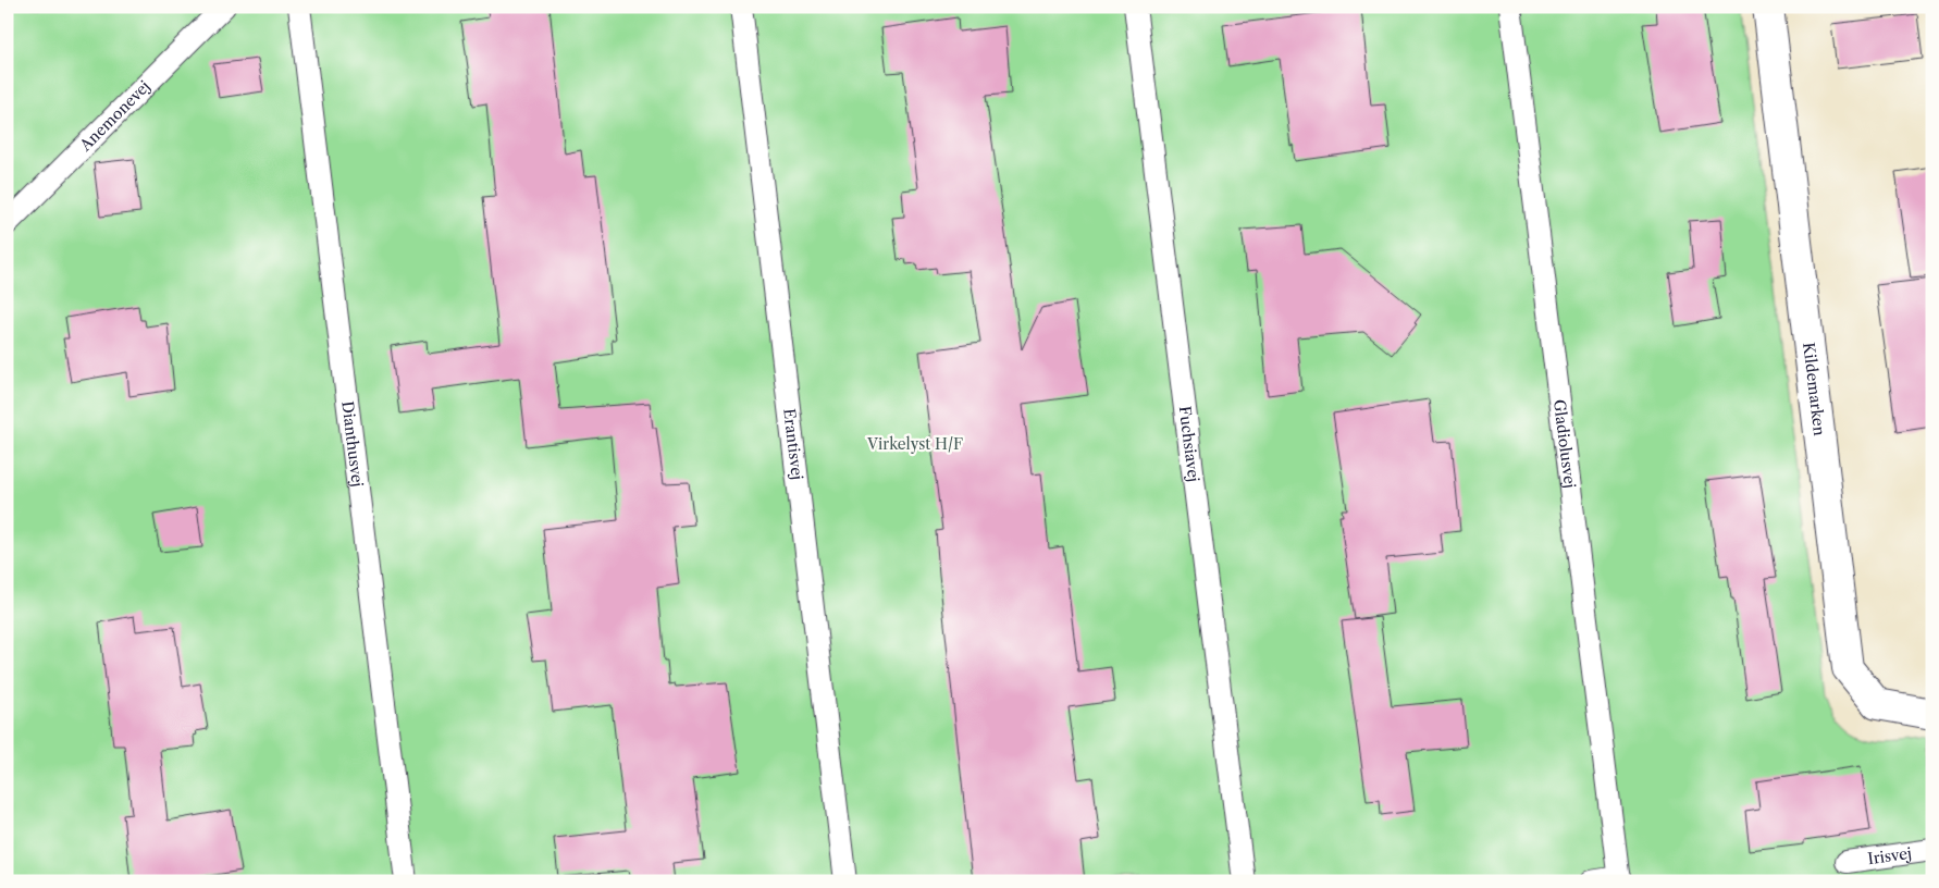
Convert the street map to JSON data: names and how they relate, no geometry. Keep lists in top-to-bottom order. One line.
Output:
{"streets":{"street":["Kildemarken"],"lane":["Anemonevej","Dianthusvej","Erantisvej","Fuchsiavej","Gladiolusvej","Irisvej"]},"parks":["Virkelyst H/F"]}
